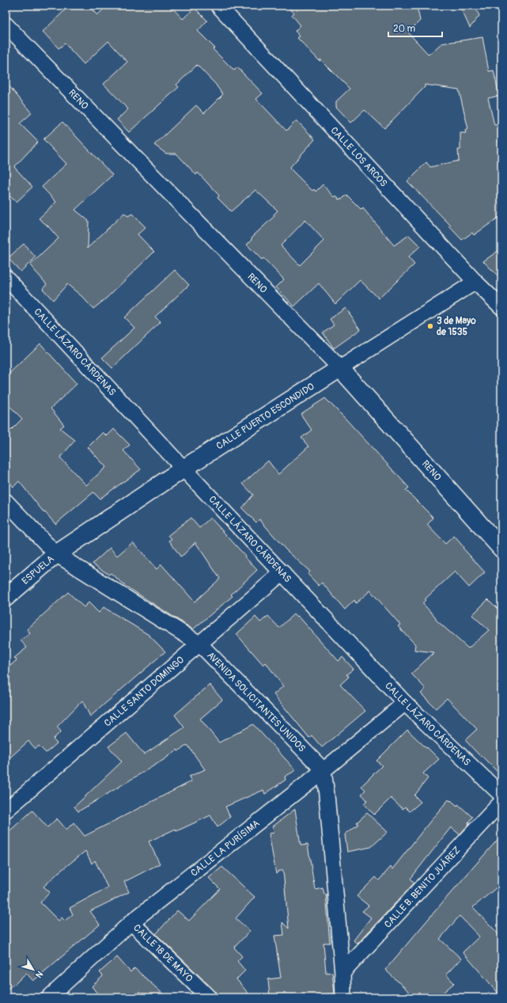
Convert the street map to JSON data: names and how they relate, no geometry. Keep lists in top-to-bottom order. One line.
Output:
{"streets":{"street":["RENO","CALLE LOS ARCOS","CALLE LÁZARO CÁRDENAS","CALLE PUERTO ESCONDIDO","ESPUELA","CALLE SANTO DOMINGO","AVENIDA SOLICITANTES UNIDOS","CALLE LA PURÍSIMA","CALLE B. BENITO JUÁREZ","CALLE 18 DE MAYO"]},"crossings":[["RENO","CALLE PUERTO ESCONDIDO"],["CALLE LOS ARCOS","CALLE PUERTO ESCONDIDO"],["CALLE LÁZARO CÁRDENAS","CALLE PUERTO ESCONDIDO"],["CALLE LÁZARO CÁRDENAS","CALLE SANTO DOMINGO"],["CALLE LÁZARO CÁRDENAS","CALLE LA PURÍSIMA"],["CALLE PUERTO ESCONDIDO","ESPUELA"],["CALLE PUERTO ESCONDIDO","AVENIDA SOLICITANTES UNIDOS"],["ESPUELA","AVENIDA SOLICITANTES UNIDOS"],["CALLE SANTO DOMINGO","AVENIDA SOLICITANTES UNIDOS"],["AVENIDA SOLICITANTES UNIDOS","CALLE LA PURÍSIMA"],["CALLE LA PURÍSIMA","CALLE 18 DE MAYO"]],"places":["3 de Mayo de 1535"],"scale_bar":"20 m","north":"bottom right"}
